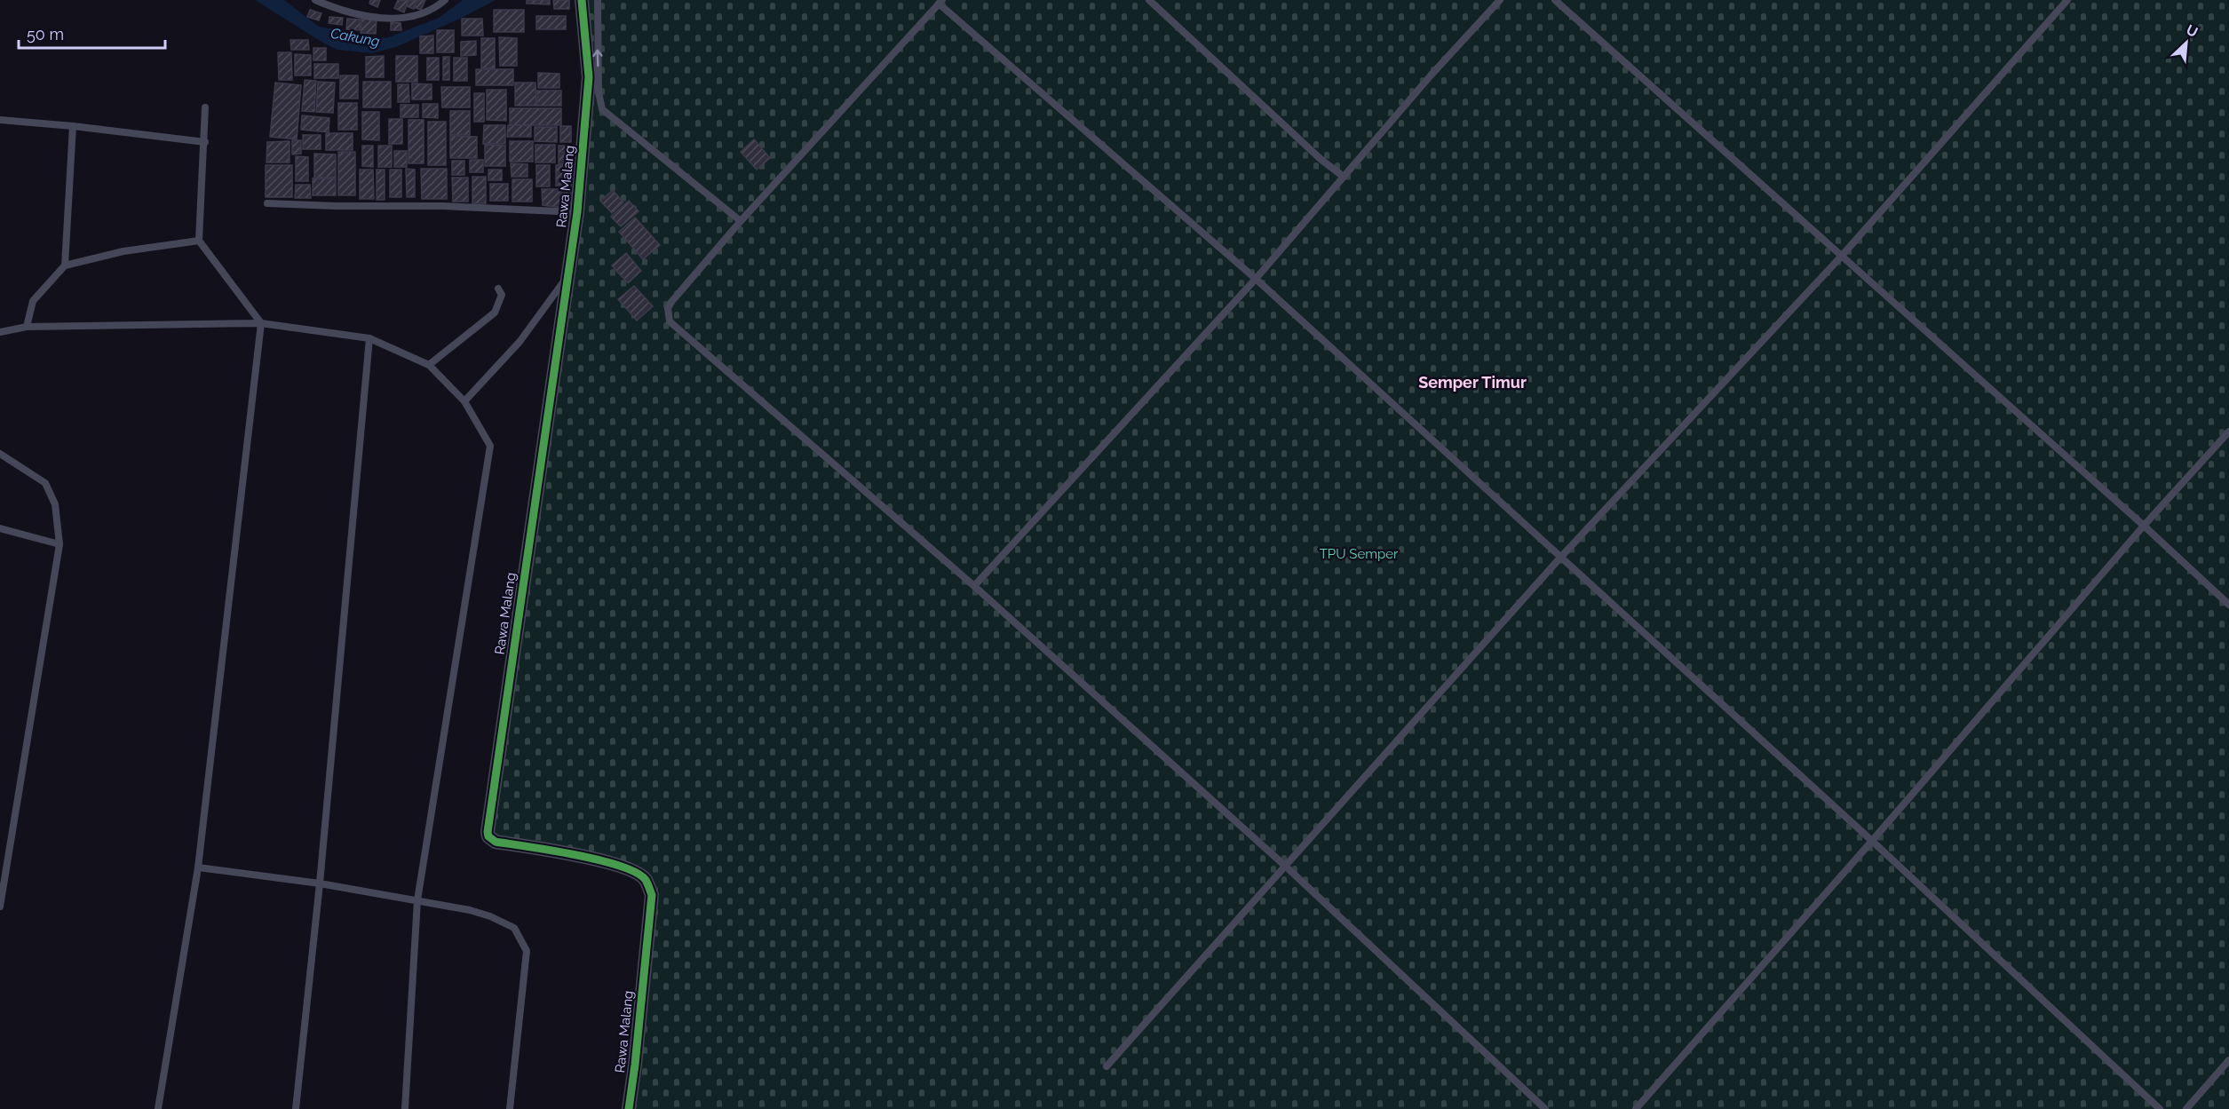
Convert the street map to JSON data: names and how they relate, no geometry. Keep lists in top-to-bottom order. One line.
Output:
{"streets":{"street":["Rawa Malang"]},"districts":["Semper Timur"],"water":["Cakung"],"parks":["TPU Semper"],"scale_bar":"50 m","north":"top right"}
